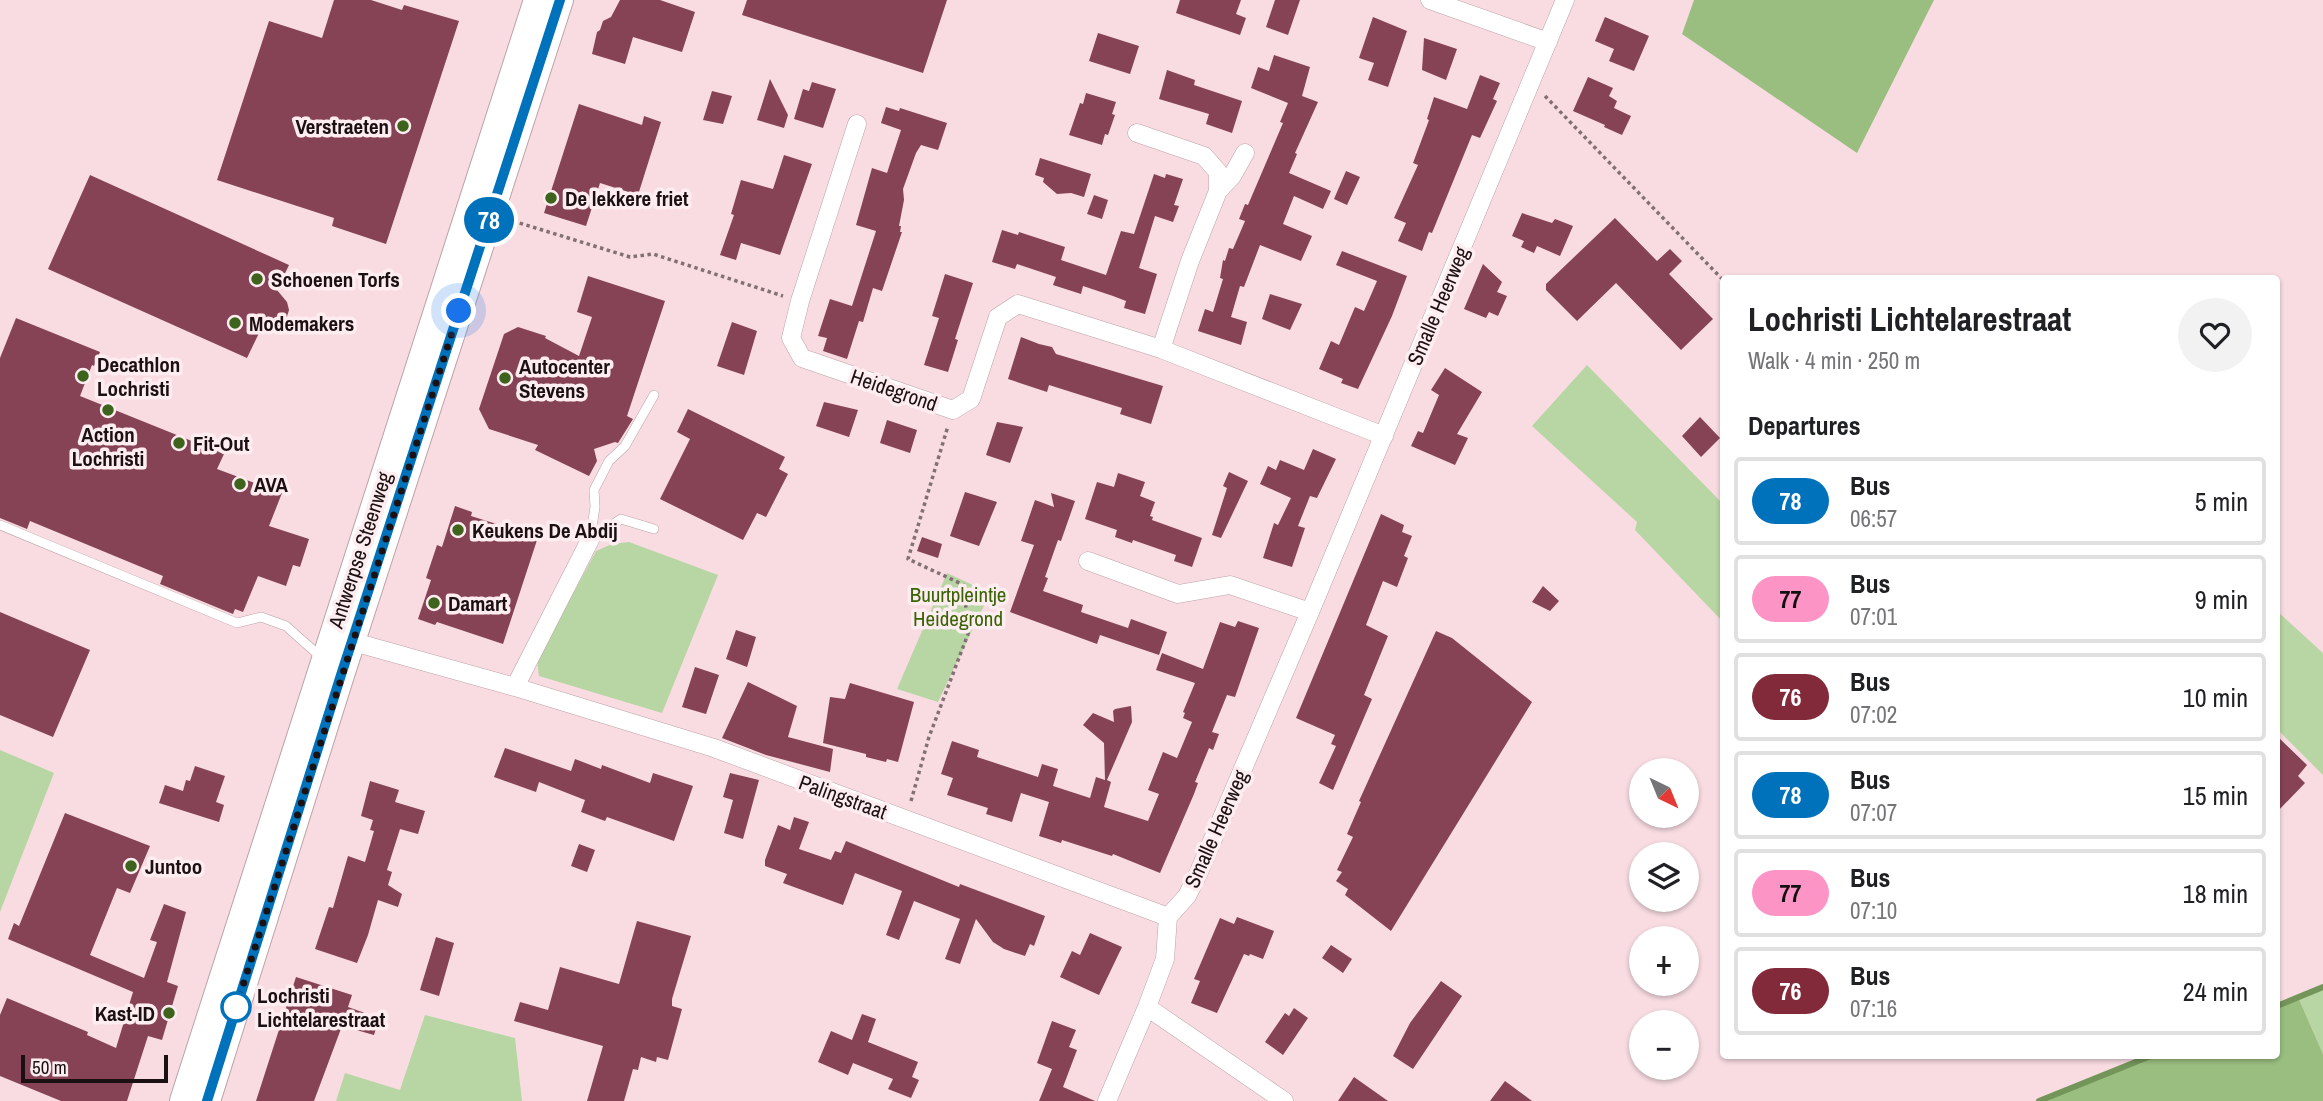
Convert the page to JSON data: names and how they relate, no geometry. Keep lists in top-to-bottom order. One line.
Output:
{"streets":{"main road":["Antwerpse Steenweg"],"street":["Smalle Heerweg","Heidegrond","Palingstraat"]},"crossings":[["Smalle Heerweg","Heidegrond"],["Smalle Heerweg","Palingstraat"],["Antwerpse Steenweg","Palingstraat"]],"parks":["Buurtpleintje Heidegrond"],"places":["Verstraeten","De lekkere friet","Schoenen Torfs","Modemakers","Decathlon Lochristi","Autocenter Stevens","Action Lochristi","Fit-Out","AVA","Keukens De Abdij","Damart","Juntoo","Lochristi Lichtelarestraat","Kast-ID"],"lines":["bus line 78"],"scale_bar":"50 m","north":"bottom right","page":{"on_map":"78","heading":[["Lochristi Lichtelarestraat","Walk · 4 min · 250 m"],"Departures"],"list":[{"mark":"78","name":"Bus","note":"06:57","value":"5 min"},{"mark":"77","name":"Bus","note":"07:01","value":"9 min"},{"mark":"76","name":"Bus","note":"07:02","value":"10 min"},{"mark":"78","name":"Bus","note":"07:07","value":"15 min"},{"mark":"77","name":"Bus","note":"07:10","value":"18 min"},{"mark":"76","name":"Bus","note":"07:16","value":"24 min"}],"map_buttons":["+","−"],"scale":"50 m"}}
